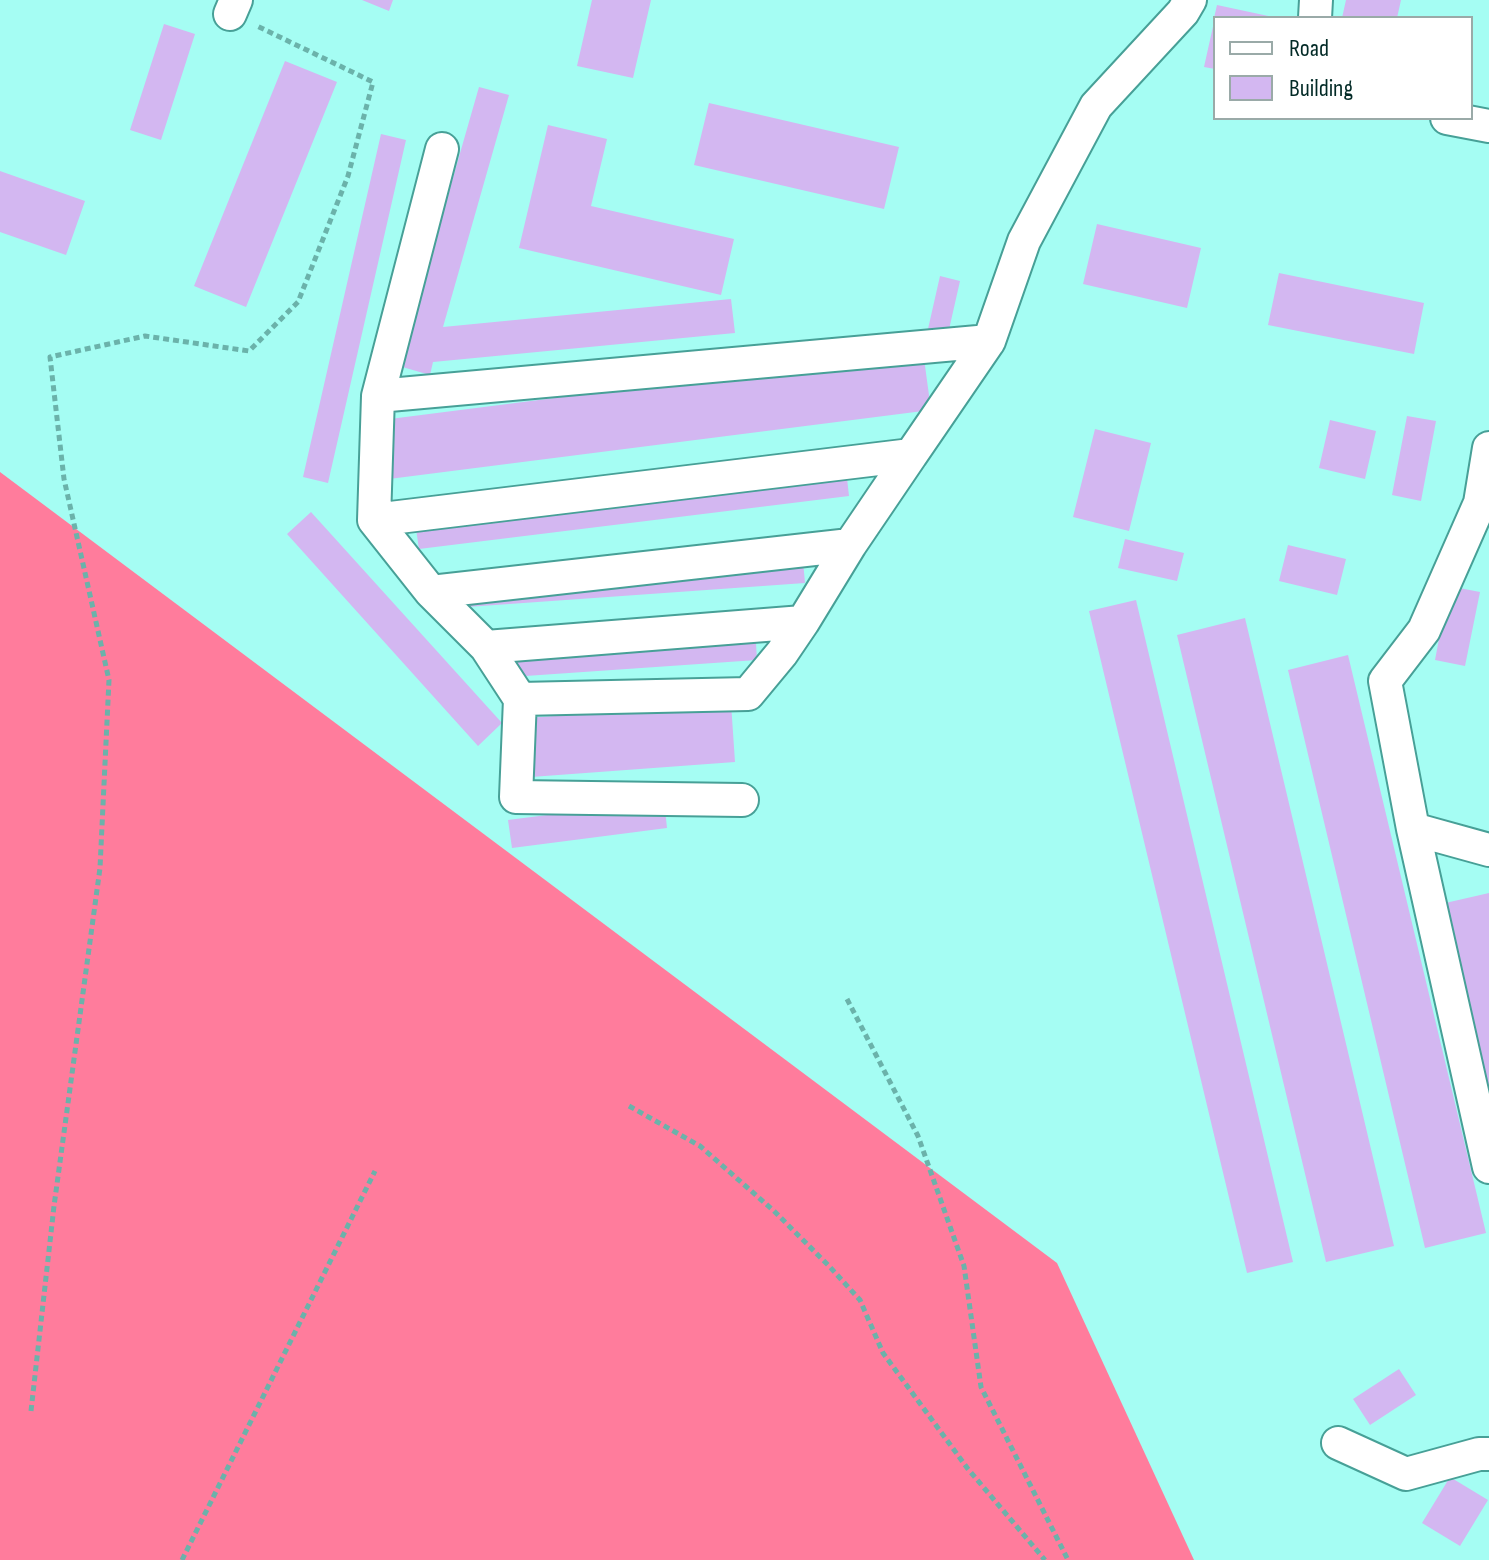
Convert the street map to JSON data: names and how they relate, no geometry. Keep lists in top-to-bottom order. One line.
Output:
{"legend":["Road","Building"]}
